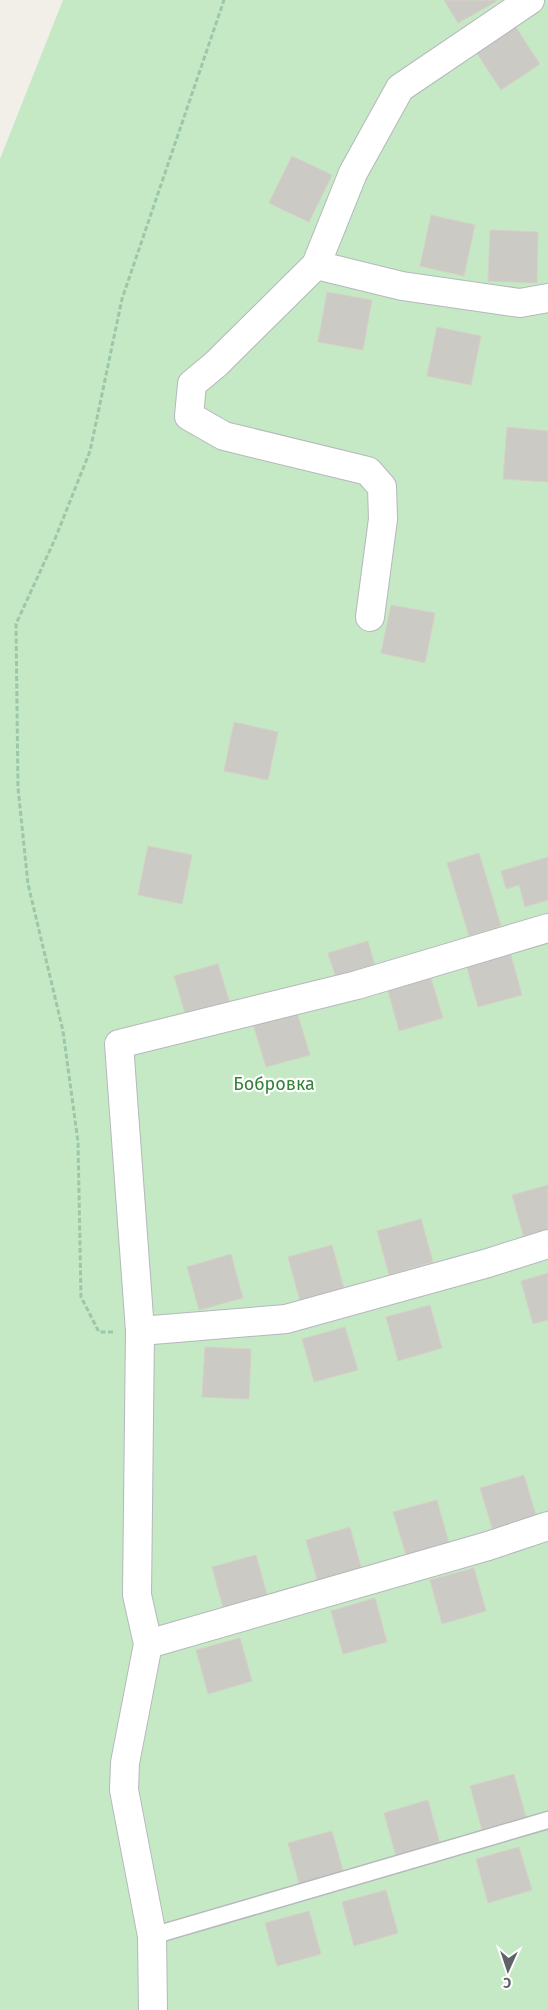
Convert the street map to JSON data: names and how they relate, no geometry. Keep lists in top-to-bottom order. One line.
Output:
{"parks":["Бобровка"],"north":"bottom"}
